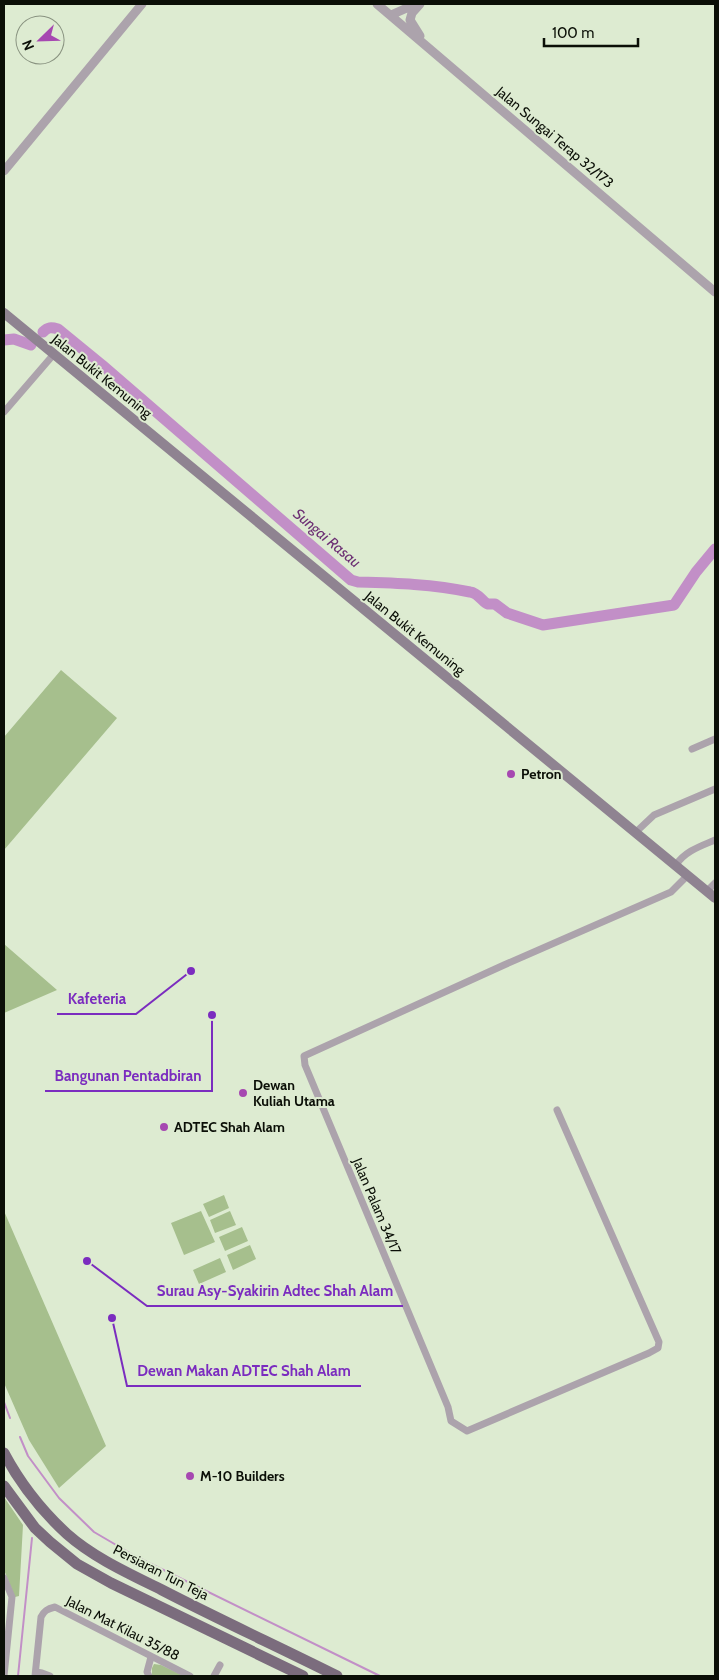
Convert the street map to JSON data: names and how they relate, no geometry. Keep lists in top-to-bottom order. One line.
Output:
{"streets":{"main road":["Jalan Bukit Kemuning","Persiaran Tun Teja"],"street":["Jalan Sungai Terap 32/173","Jalan Palam 34/17","Jalan Mat Kilau 35/88"]},"crossings":[["Jalan Bukit Kemuning","Jalan Palam 34/17"]],"water":["Sungai Rasau"],"places":["Petron","Kafeteria","Bangunan Pentadbiran","Dewan Kuliah Utama","ADTEC Shah Alam","Surau Asy-Syakirin Adtec Shah Alam","Dewan Makan ADTEC Shah Alam","M-10 Builders"],"scale_bar":"100 m","north":"bottom left"}
